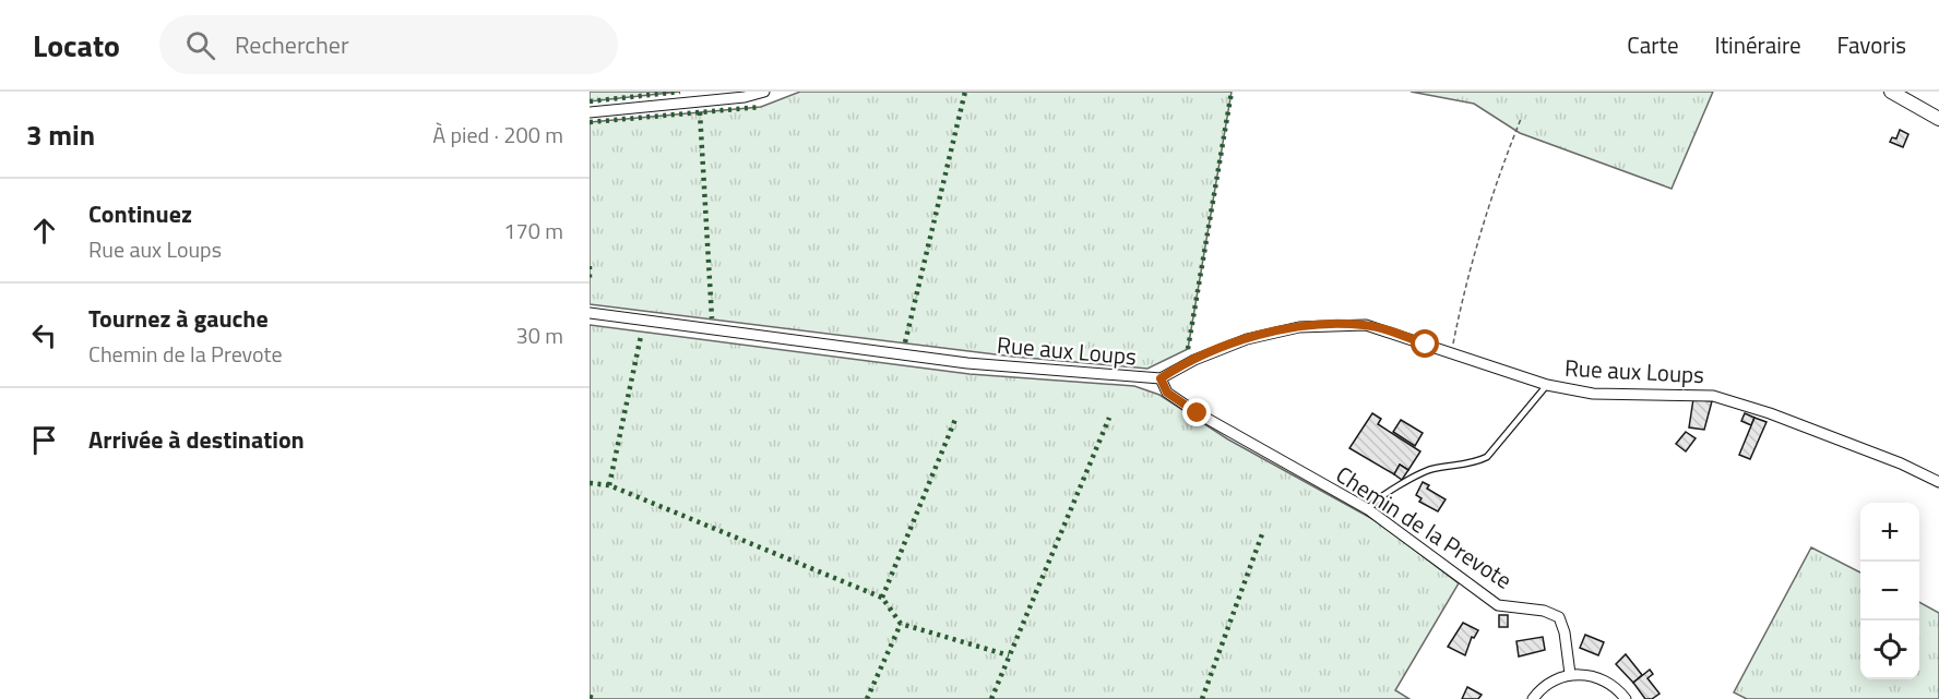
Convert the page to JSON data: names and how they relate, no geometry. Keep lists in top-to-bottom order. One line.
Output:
{"streets":{"street":["Rue aux Loups","Chemin de la Prevote"]},"crossings":[["Rue aux Loups","Chemin de la Prevote"]],"page":{"header":"Locato","search":"Rechercher","nav":["Carte","Itinéraire","Favoris"],"heading":["3 min","À pied · 200 m"],"list":[["Continuez","Rue aux Loups","170 m"],["Tournez à gauche","Chemin de la Prevote","30 m"],"Arrivée à destination"],"map_buttons":["+","−"]}}
